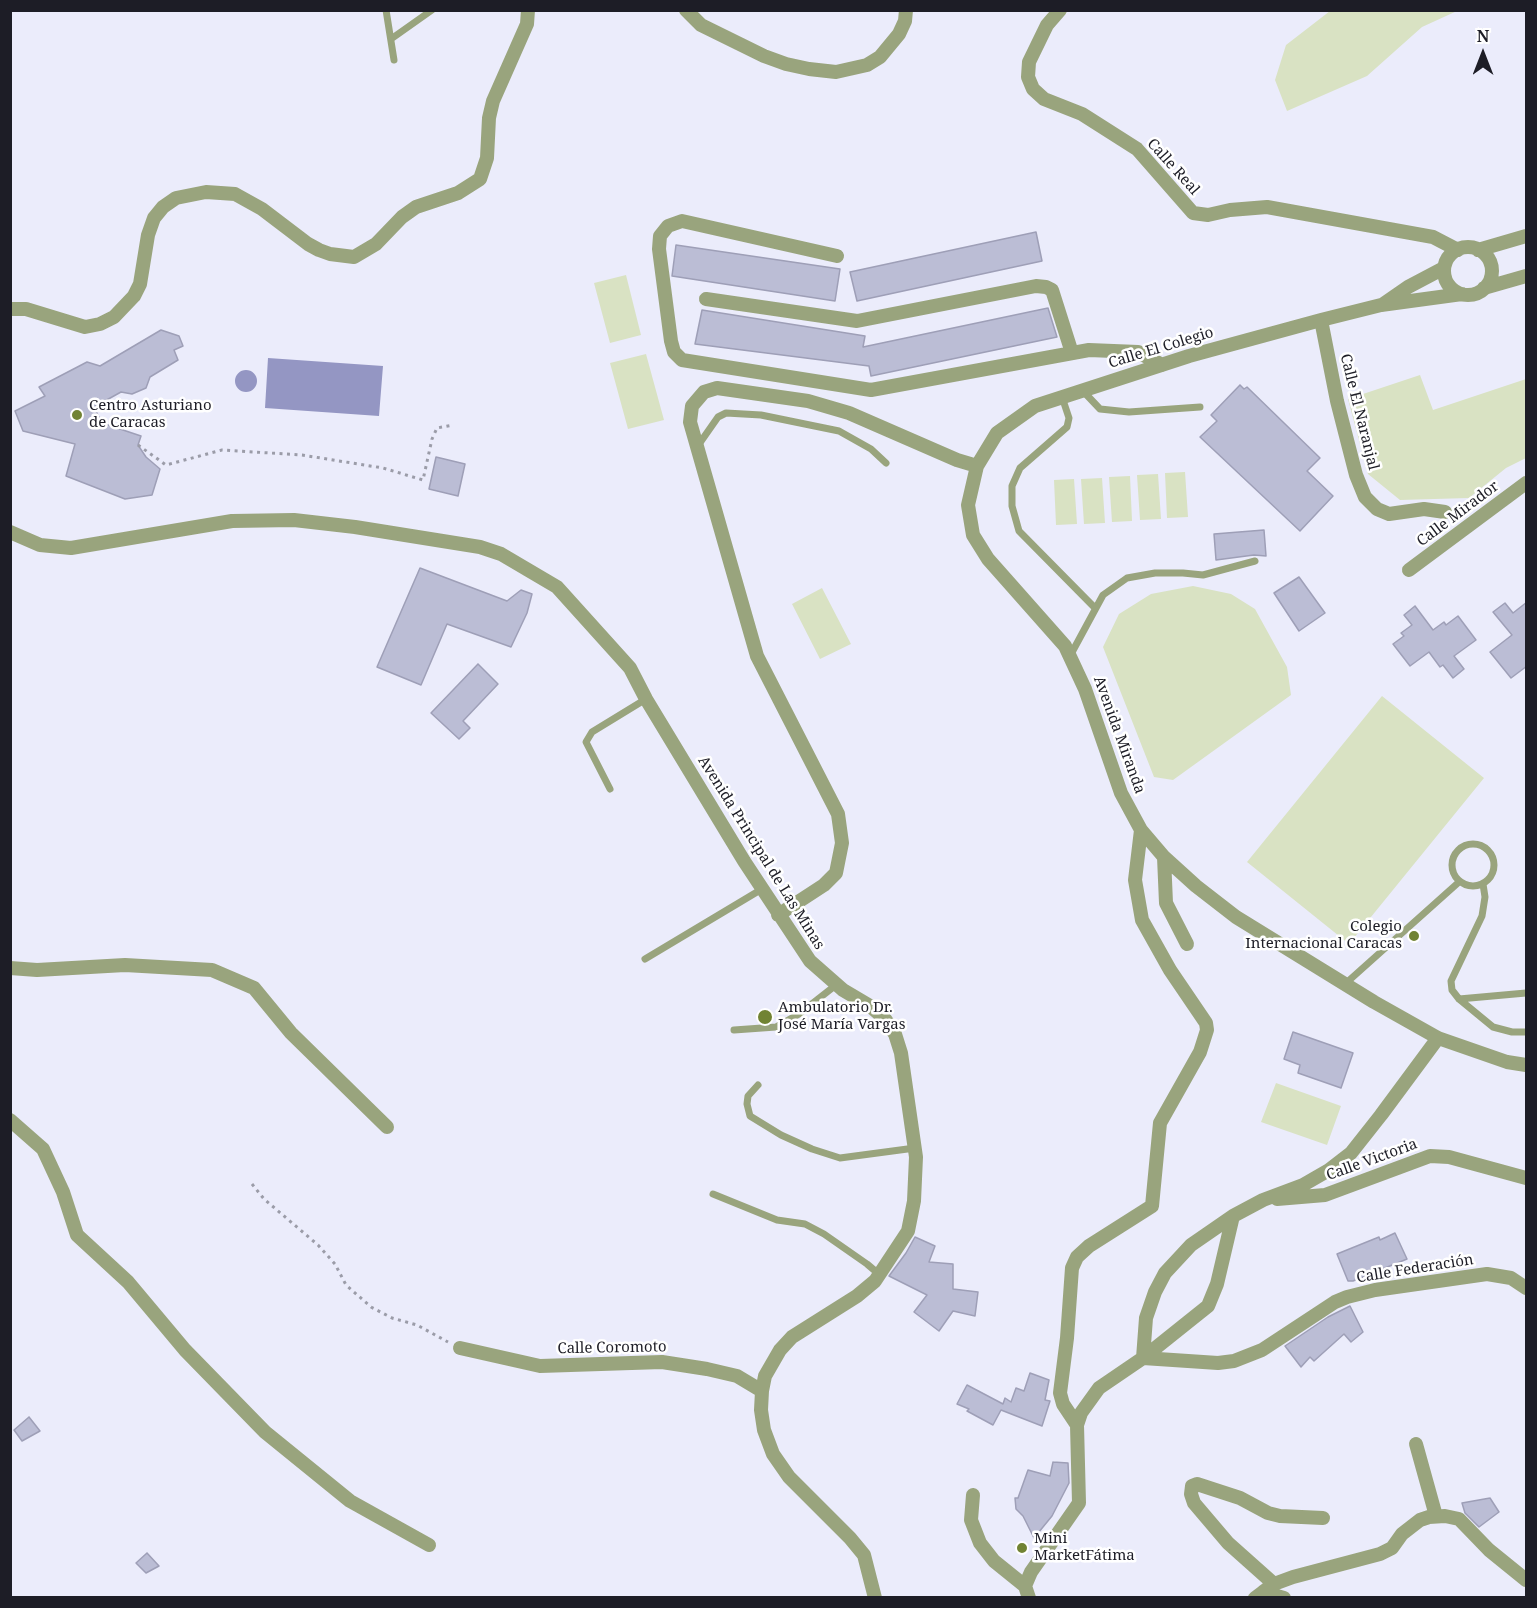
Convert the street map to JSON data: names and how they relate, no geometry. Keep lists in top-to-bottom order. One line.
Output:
{"streets":{"street":["Calle Real","Calle El Colegio","Calle El Naranjal","Calle Mirador","Avenida Miranda","Avenida Principal de Las Minas","Calle Victoria","Calle Federación","Calle Coromoto"]},"crossings":[["Calle Real","Calle El Colegio"],["Calle El Colegio","Calle El Naranjal"],["Calle El Colegio","Avenida Miranda"],["Avenida Principal de Las Minas","Calle Coromoto"]],"places":["Centro Asturiano de Caracas","Colegio Internacional Caracas","Ambulatorio Dr. José María Vargas","Mini MarketFátima"],"north":"top"}
